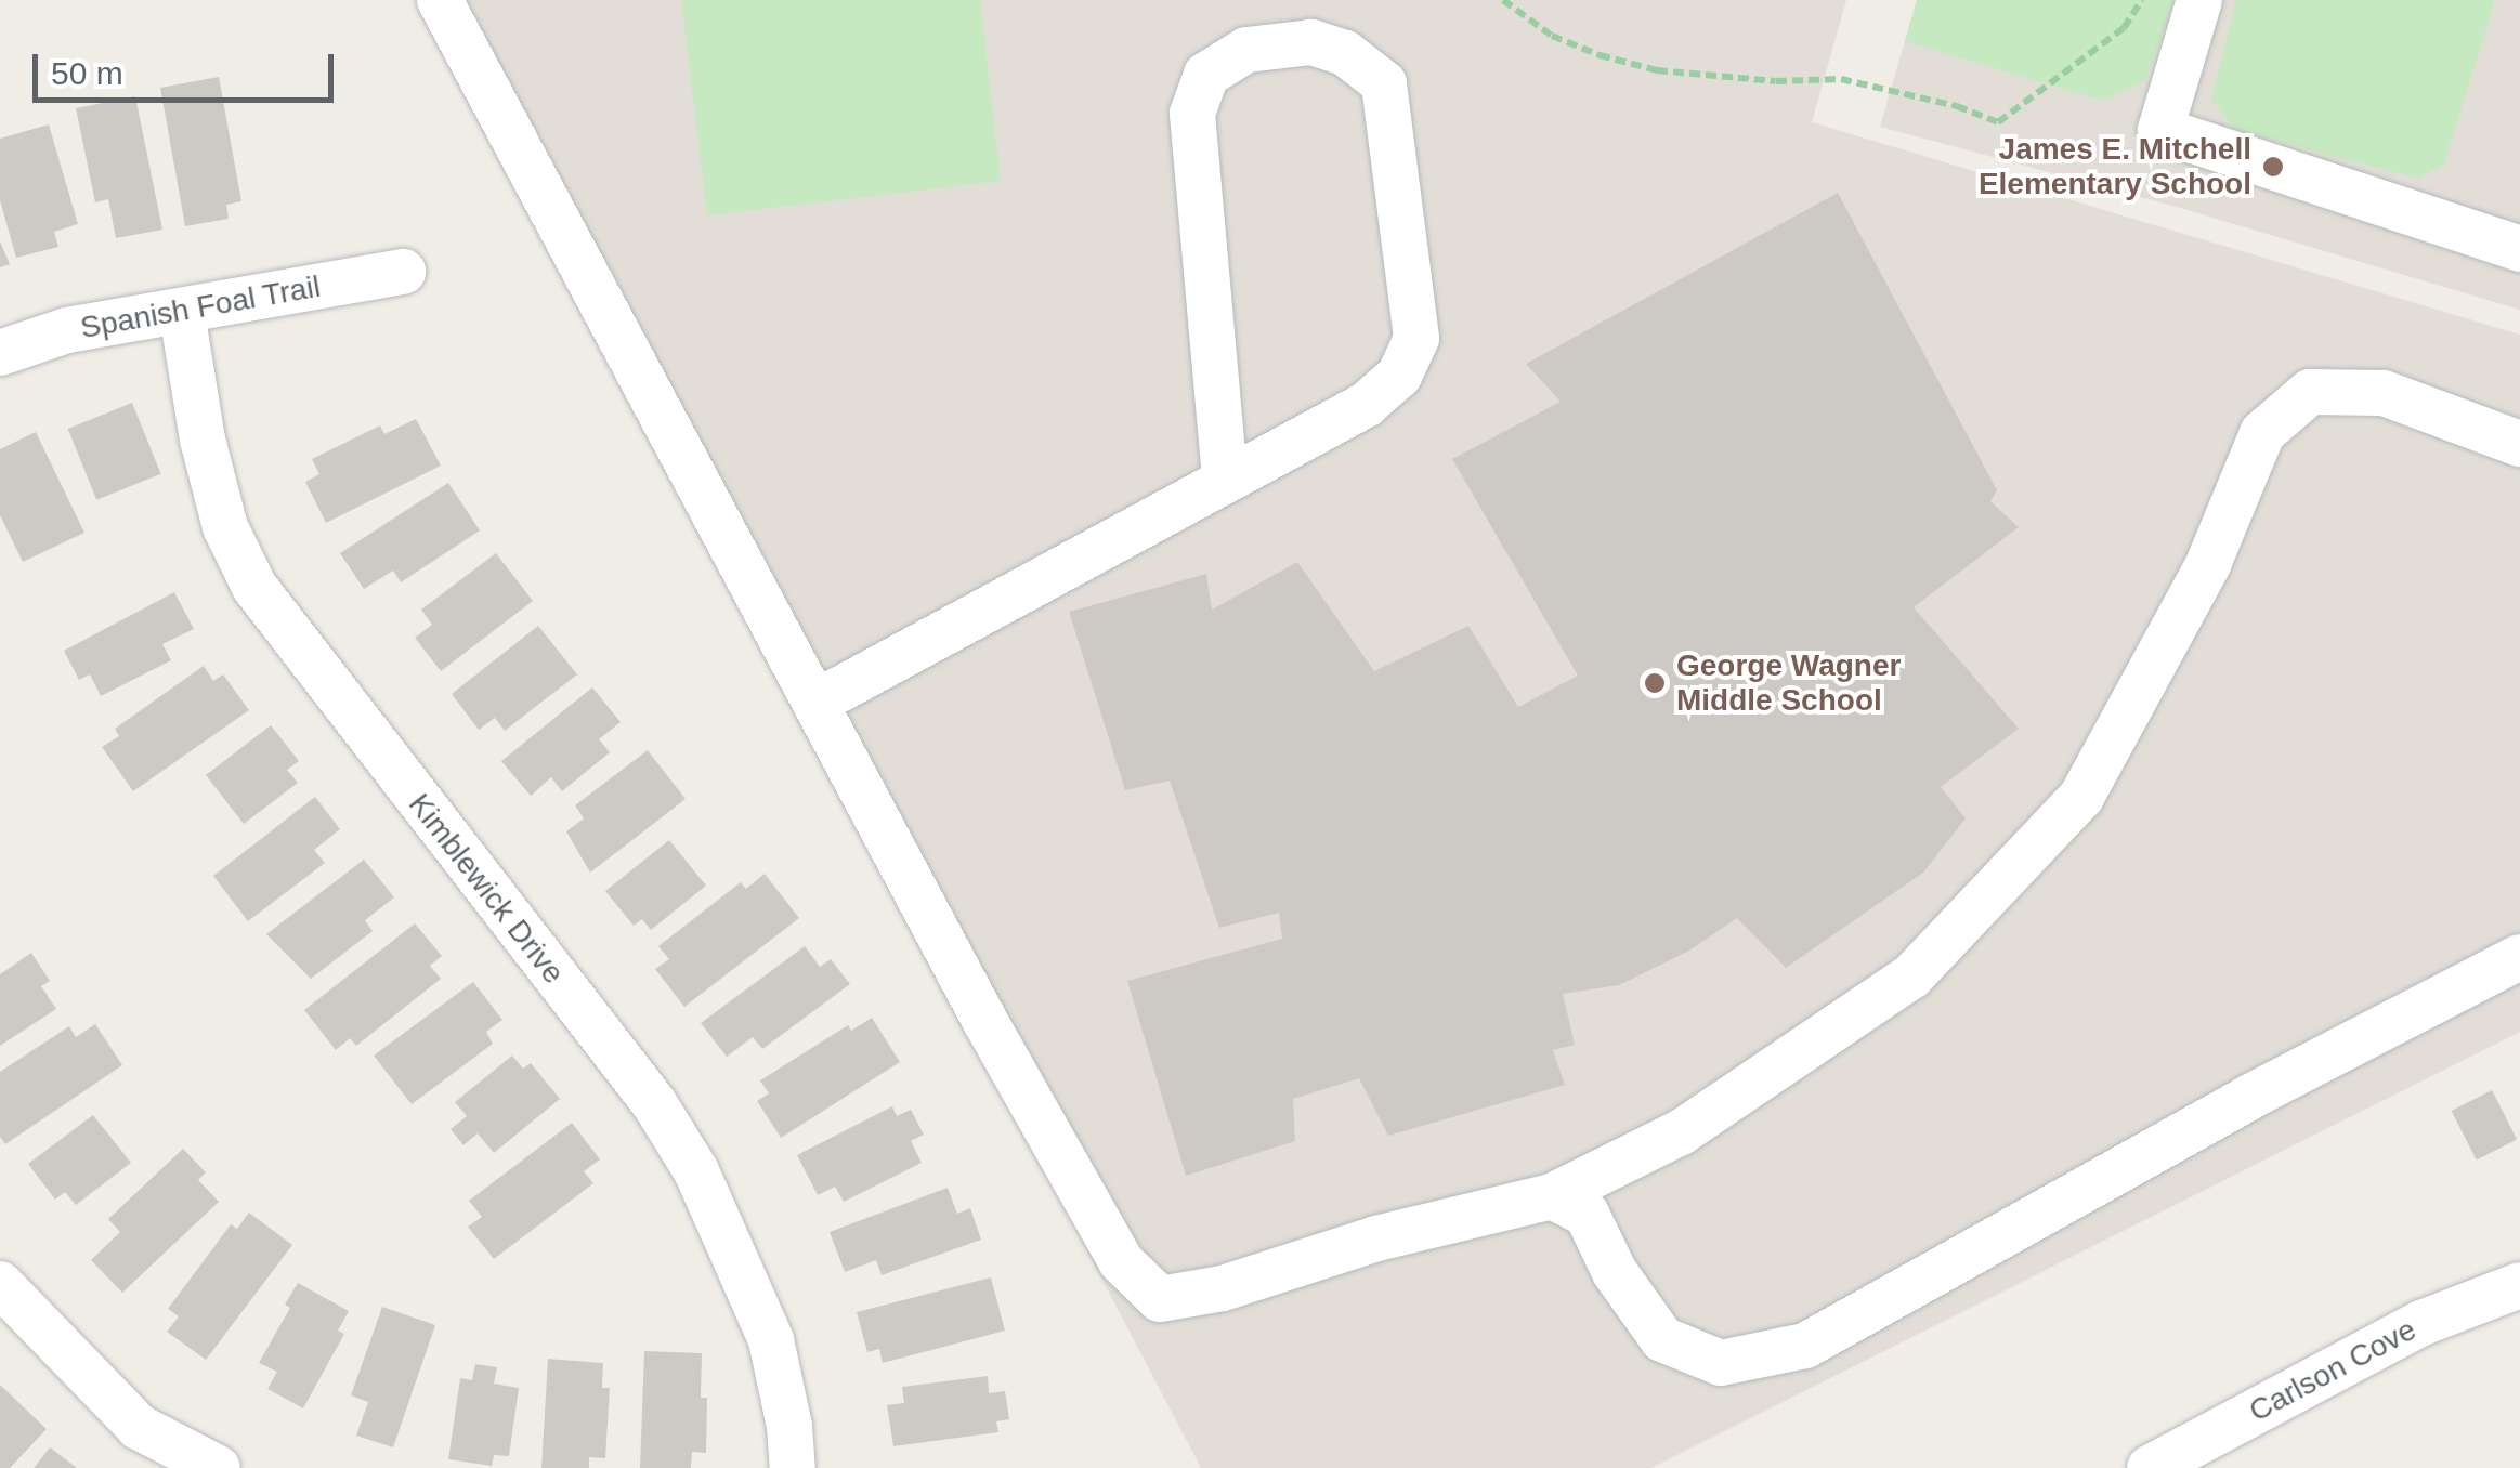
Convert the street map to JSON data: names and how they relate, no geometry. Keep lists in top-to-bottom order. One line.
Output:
{"streets":{"street":["Spanish Foal Trail","Kimblewick Drive","Carlson Cove"]},"crossings":[["Spanish Foal Trail","Kimblewick Drive"]],"places":["James E. Mitchell Elementary School","George Wagner Middle School"],"scale_bar":"50 m"}
